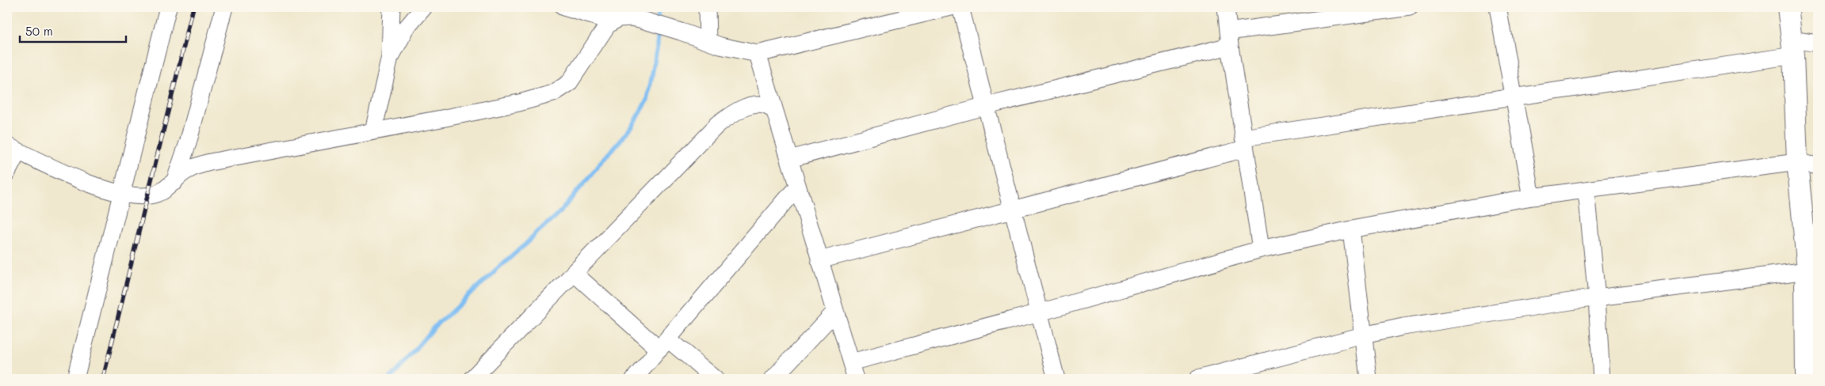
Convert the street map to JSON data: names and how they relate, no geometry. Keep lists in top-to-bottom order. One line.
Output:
{"scale_bar":"50 m"}
